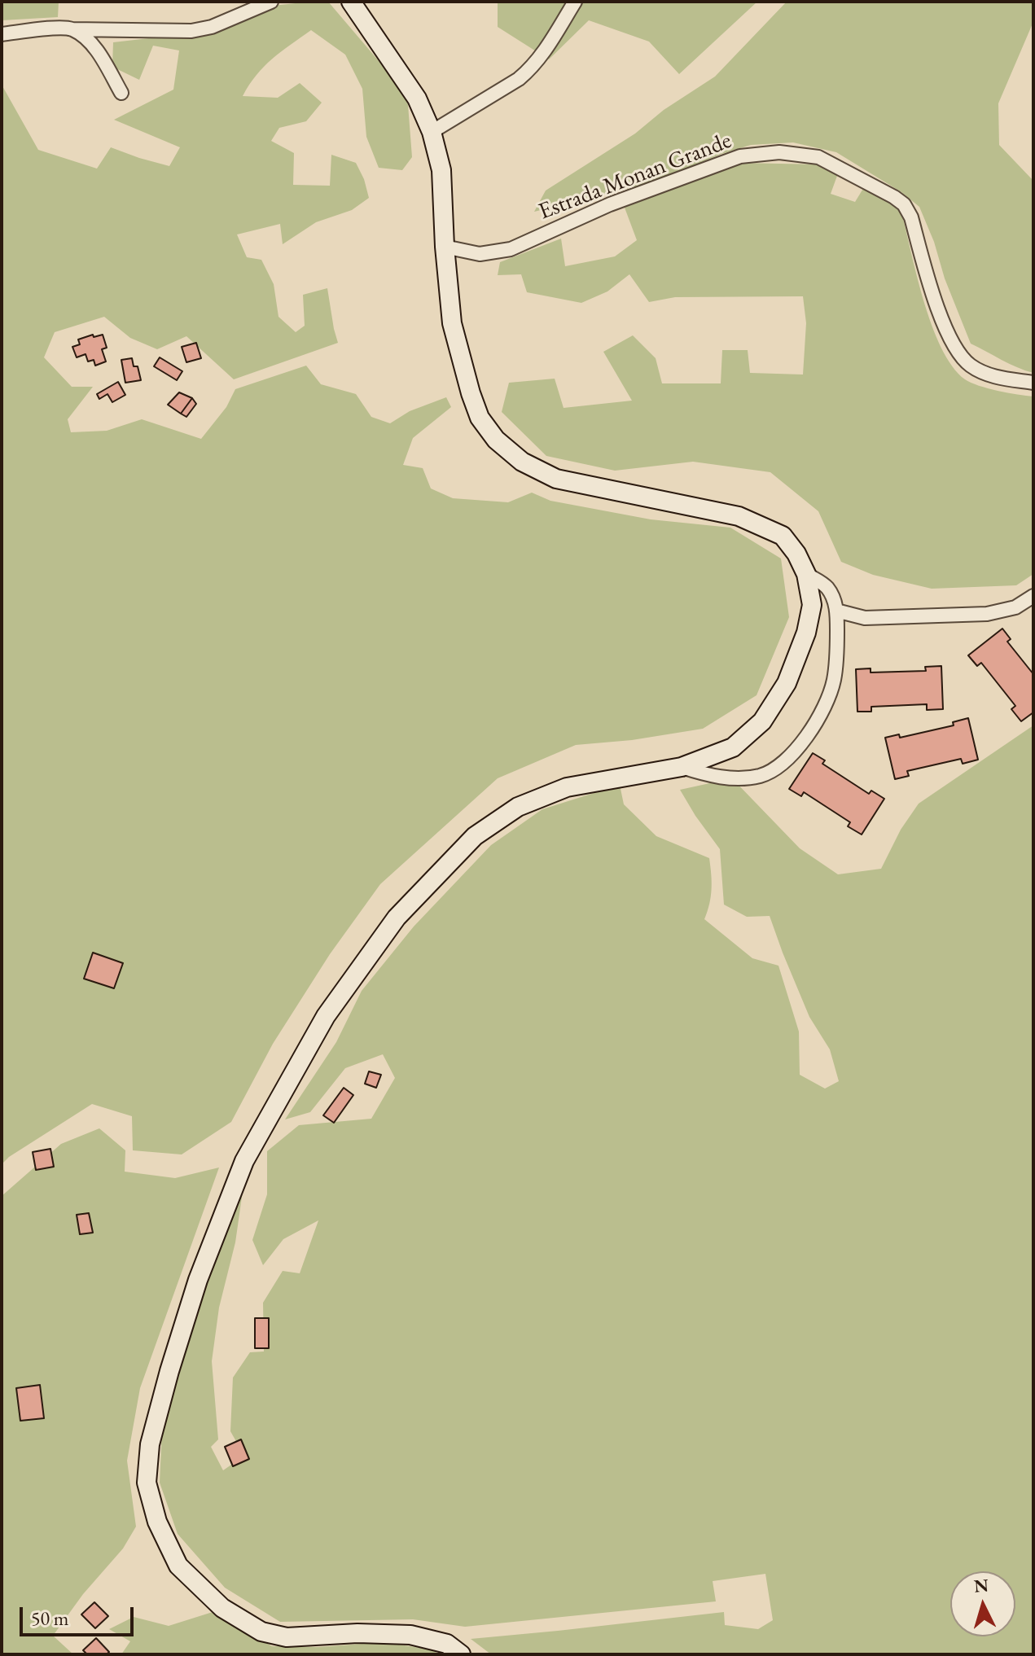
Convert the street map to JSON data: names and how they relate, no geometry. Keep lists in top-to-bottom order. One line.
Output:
{"streets":{"street":["Estrada Monan Grande"]},"scale_bar":"50 m","north":"top"}
